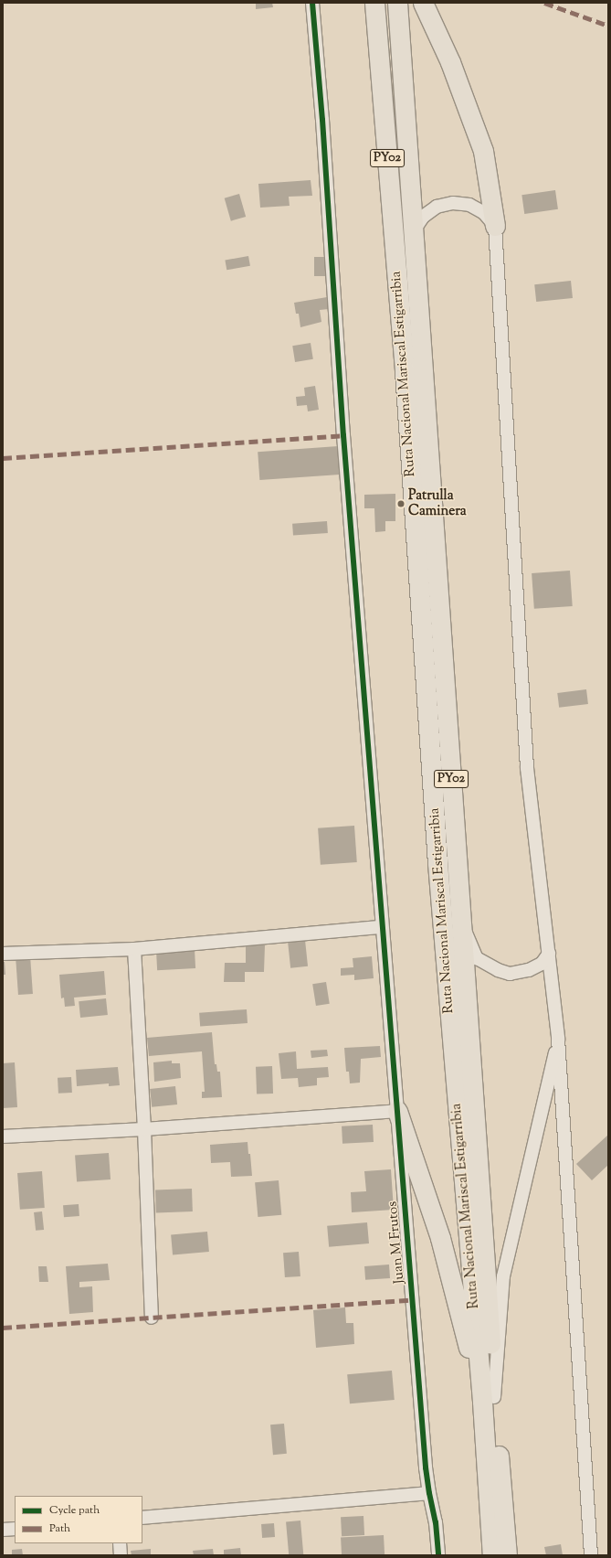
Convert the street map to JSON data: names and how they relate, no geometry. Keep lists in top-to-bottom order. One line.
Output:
{"streets":{"highway":["PY02","Ruta Nacional Mariscal Estigarribia"],"street":["Juan M Frutos"]},"places":["Patrulla Caminera"],"legend":["Cycle path","Path"]}
